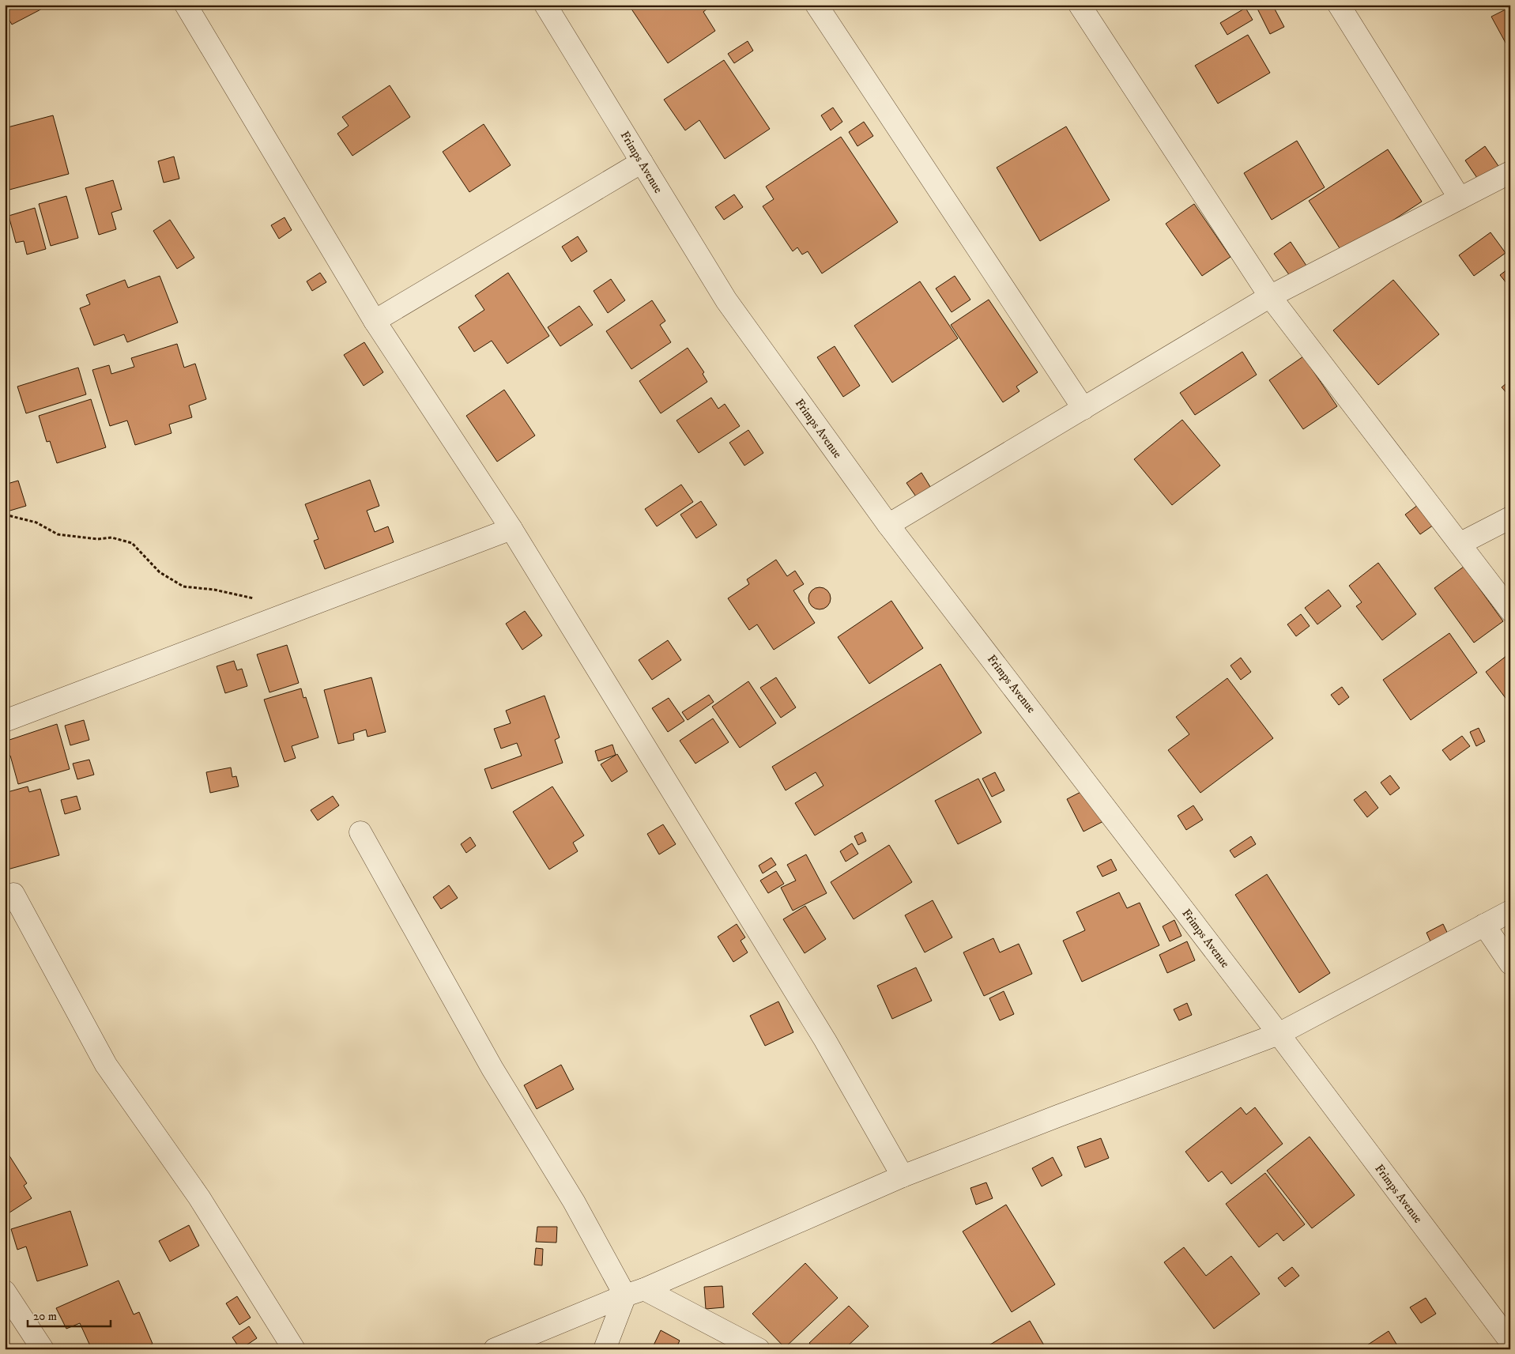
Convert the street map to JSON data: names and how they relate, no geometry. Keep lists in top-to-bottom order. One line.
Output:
{"streets":{"street":["Frimps Avenue"]},"scale_bar":"20 m"}
